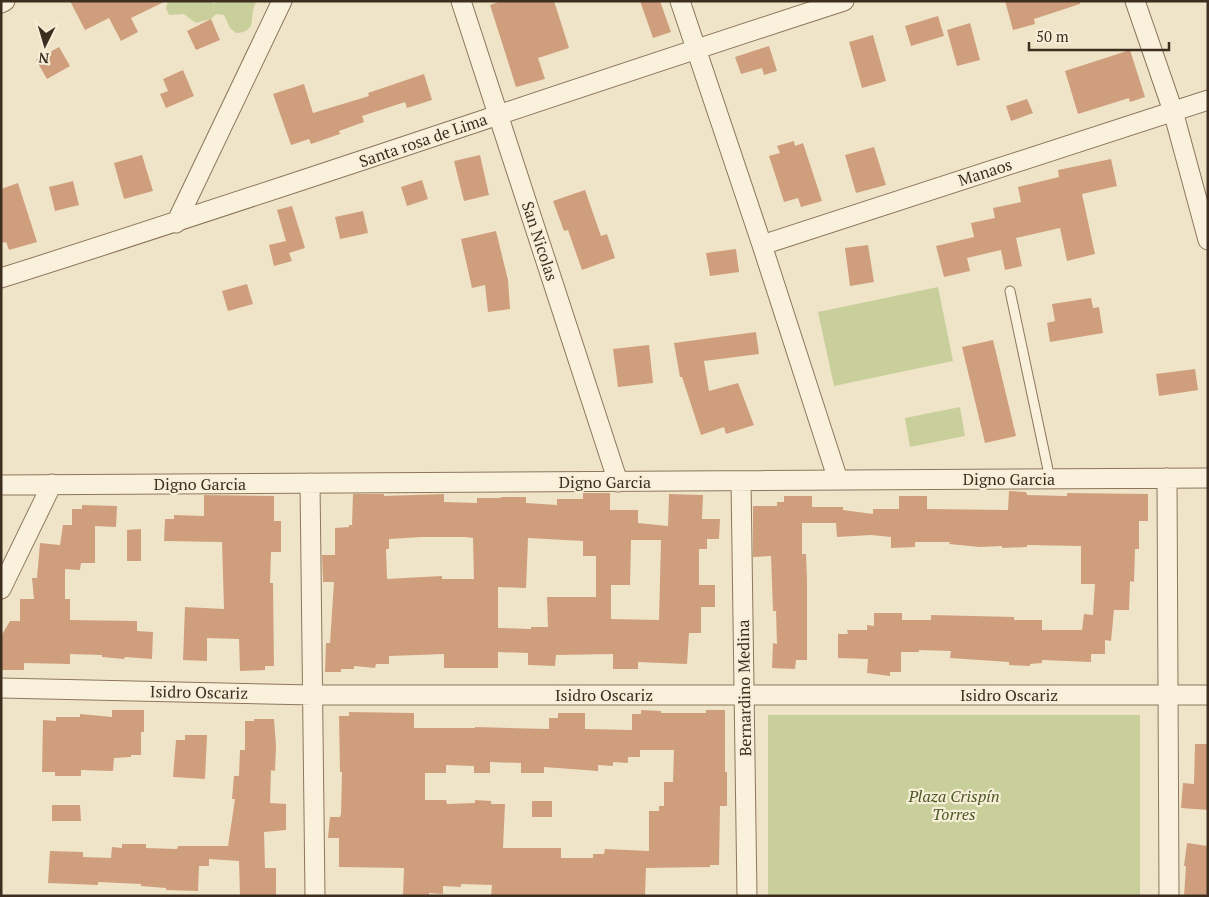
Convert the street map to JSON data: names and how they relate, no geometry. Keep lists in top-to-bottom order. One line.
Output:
{"streets":{"street":["Santa rosa de Lima","Manaos","San Nicolas","Digno Garcia","Bernardino Medina","Isidro Oscariz"]},"crossings":[["Santa rosa de Lima","San Nicolas"],["San Nicolas","Digno Garcia"],["Digno Garcia","Bernardino Medina"],["Bernardino Medina","Isidro Oscariz"]],"parks":["Plaza Crispín Torres"],"scale_bar":"50 m","north":"bottom"}
